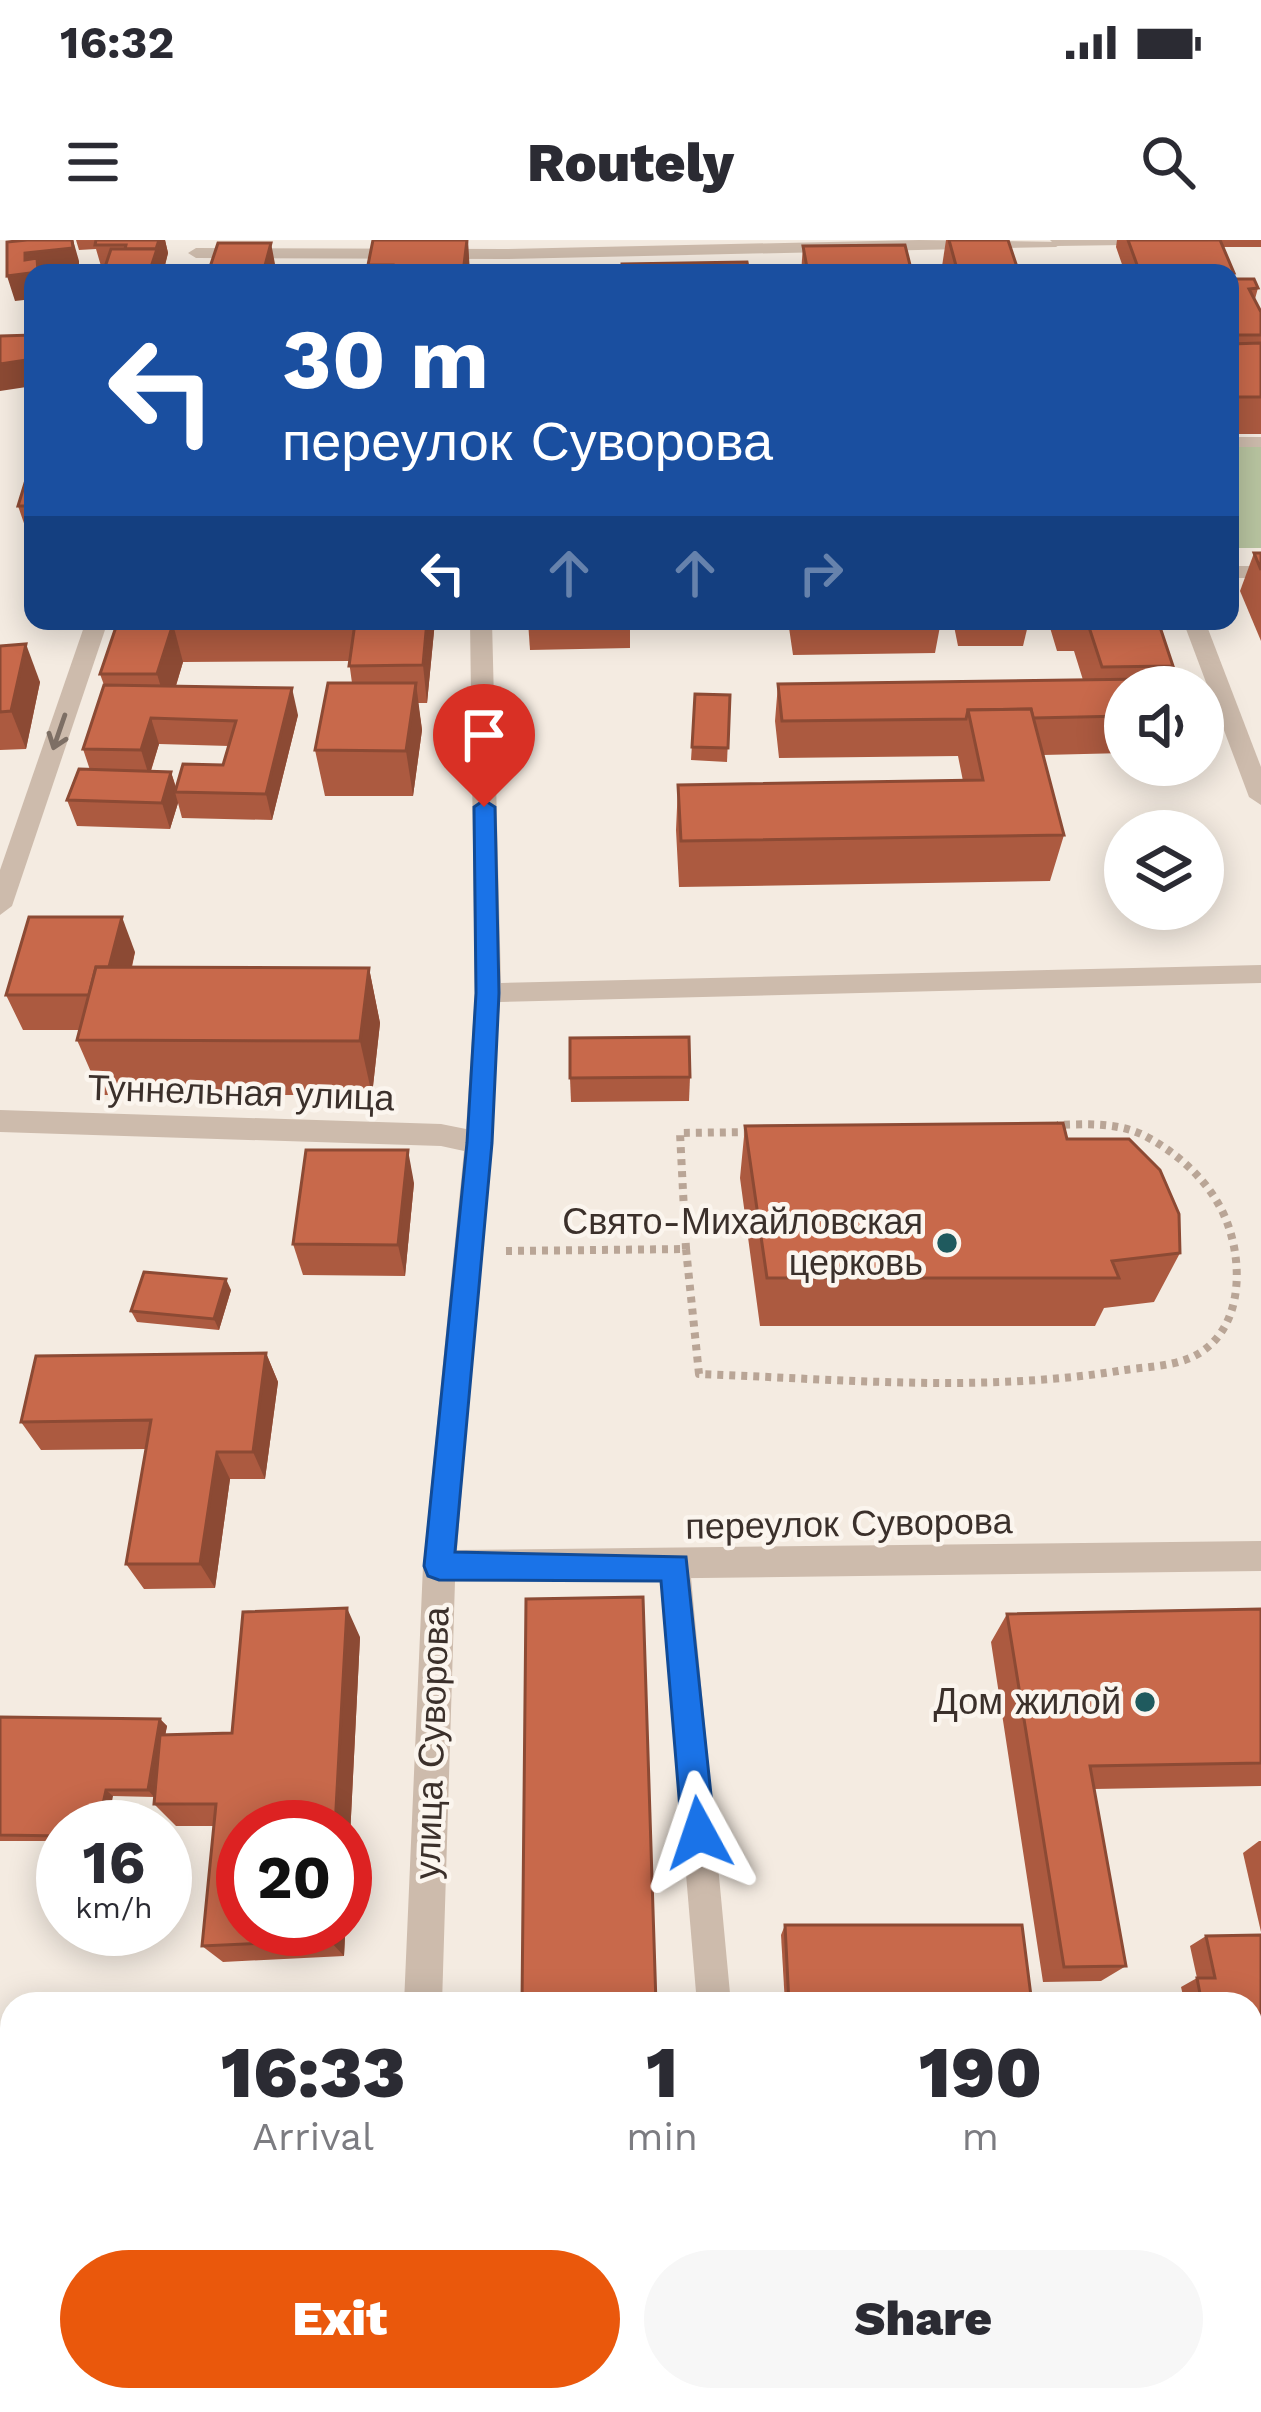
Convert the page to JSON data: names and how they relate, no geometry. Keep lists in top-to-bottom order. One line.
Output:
{"streets":{"street":["Туннельная улица","переулок Суворова","улица Суворова"]},"crossings":[["Туннельная улица","улица Суворова"],["переулок Суворова","улица Суворова"]],"places":["Свято-Михайловская церковь","Дом жилой"],"page":{"status":"16:32","header":"Routely","turn":["30 m","переулок Суворова"],"speed":"16 km/h","limit":"20","eta":["16:33","Arrival","1","min","190","m"],"buttons":["Exit","Share"]}}
